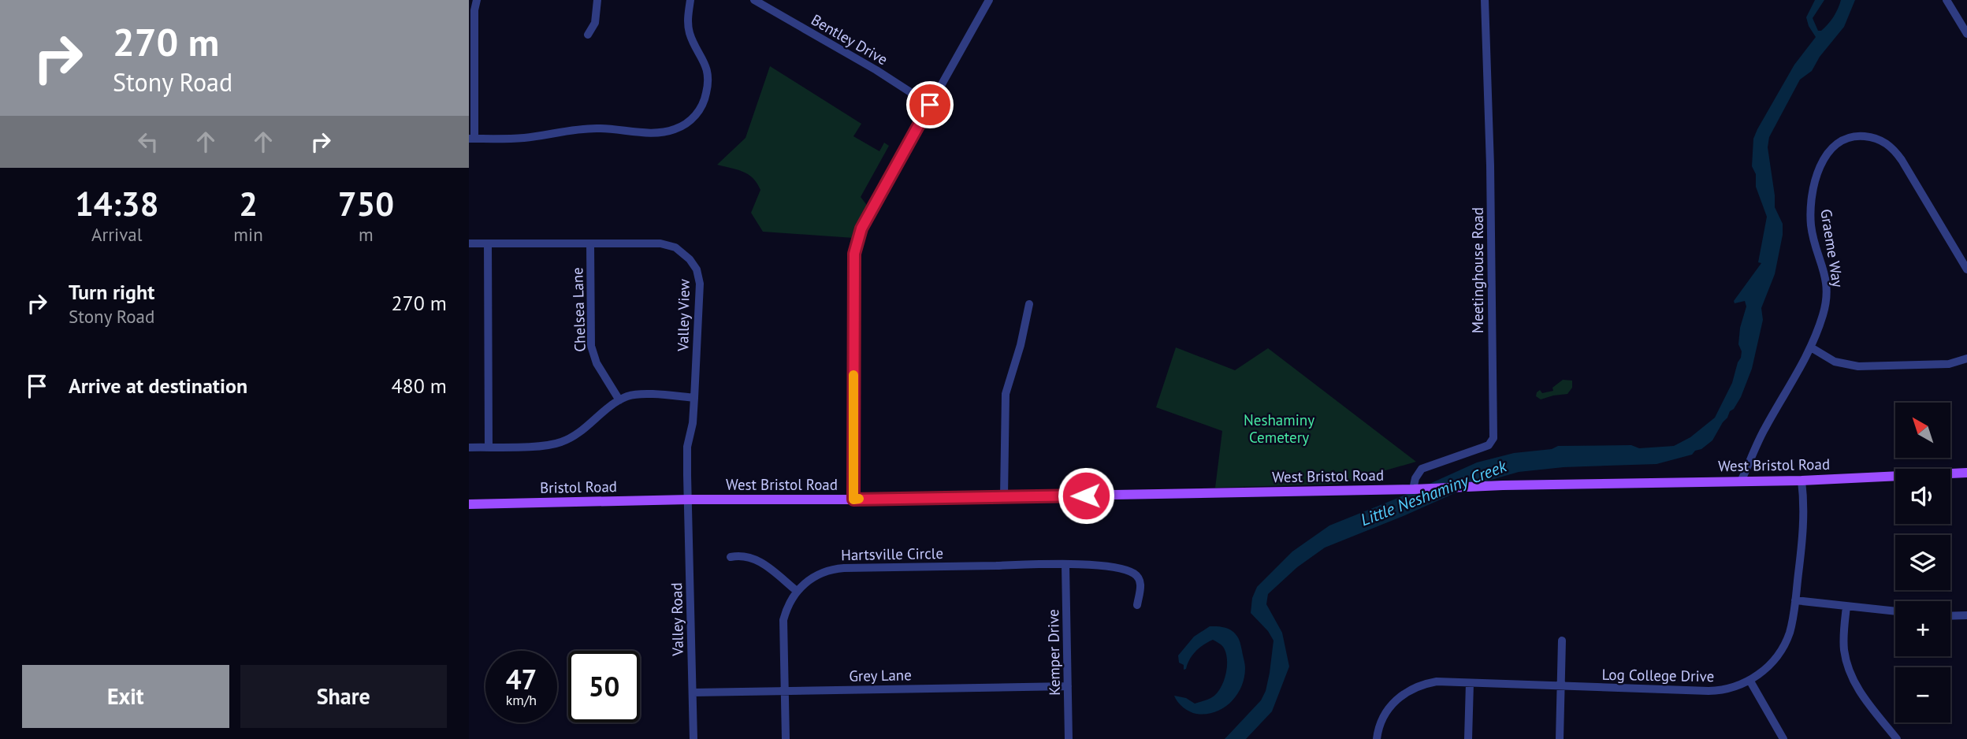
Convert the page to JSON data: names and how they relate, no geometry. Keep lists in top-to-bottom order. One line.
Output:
{"streets":{"main road":["West Bristol Road","Bristol Road"],"street":["Bentley Drive","Graeme Way","Meetinghouse Road","Chelsea Lane","Valley View","Hartsville Circle","Valley Road","Kemper Drive","Grey Lane","Log College Drive"]},"crossings":[["Graeme Way","West Bristol Road"],["Meetinghouse Road","West Bristol Road"],["Chelsea Lane","Valley View"],["Valley View","West Bristol Road"],["Valley View","Bristol Road"],["Valley View","Valley Road"],["West Bristol Road","Bristol Road"],["West Bristol Road","Valley Road"],["West Bristol Road","Log College Drive"],["Bristol Road","Valley Road"],["Hartsville Circle","Kemper Drive"],["Hartsville Circle","Grey Lane"],["Valley Road","Grey Lane"],["Kemper Drive","Grey Lane"]],"water":["Little Neshaminy Creek"],"parks":["Neshaminy Cemetery"],"north":"top left","page":{"turn":["270 m","Stony Road"],"eta":["14:38","Arrival","2","min","750","m"],"list":[{"name":"Turn right","note":"Stony Road","value":"270 m"},{"name":"Arrive at destination","value":"480 m"}],"map_buttons":["+","−"],"speed":"47 km/h","limit":"50","buttons":["Exit","Share"]}}
